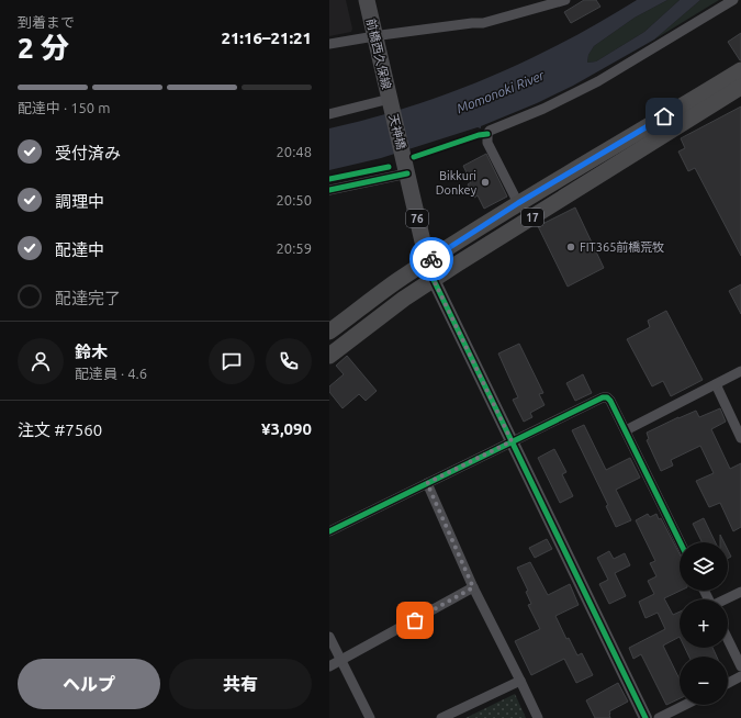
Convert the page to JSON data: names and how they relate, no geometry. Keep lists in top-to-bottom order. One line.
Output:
{"streets":{"highway":["17"],"main road":["前橋西久保線","天神橋","76"]},"crossings":[["前橋西久保線","天神橋"],["天神橋","76"],["17","76"]],"water":["Momonoki River"],"places":["Bikkuri Donkey","FIT365前橋荒牧"],"page":{"heading":["2 分","到着まで","21:16–21:21"],"panel":["鈴木","配達員 · 4.6","注文 #7560","¥3,090"],"bar":"配達中 · 150 m","list":[["受付済み","20:48"],["調理中","20:50"],["配達中","20:59"],"配達完了"],"map_buttons":["+","−"],"buttons":["ヘルプ","共有"]}}
